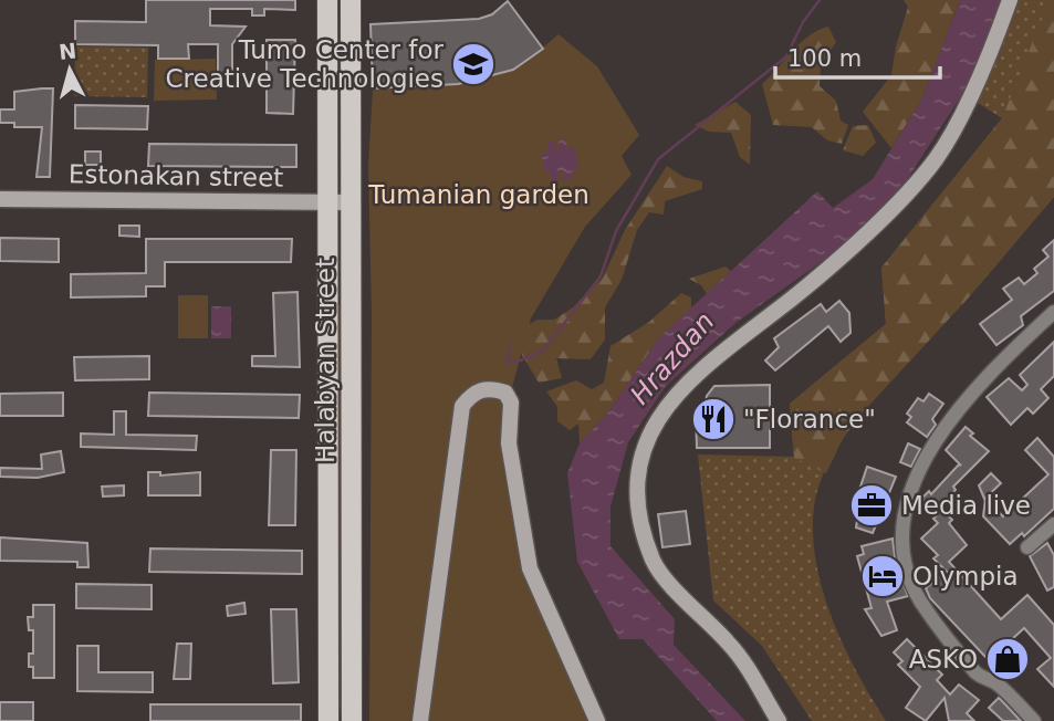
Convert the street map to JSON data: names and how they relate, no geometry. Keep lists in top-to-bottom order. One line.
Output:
{"streets":{"main road":["Halabyan Street"],"street":["Estonakan street"]},"crossings":[["Estonakan street","Halabyan Street"]],"water":["Hrazdan"],"parks":["Tumanian garden"],"places":{"school or university":["Tumo Center for Creative Technologies"],"restaurant":["\"Florance\""],"office":["Media live"],"hotel":["Olympia"],"shop":["ASKO"]},"scale_bar":"100 m","north":"top"}
